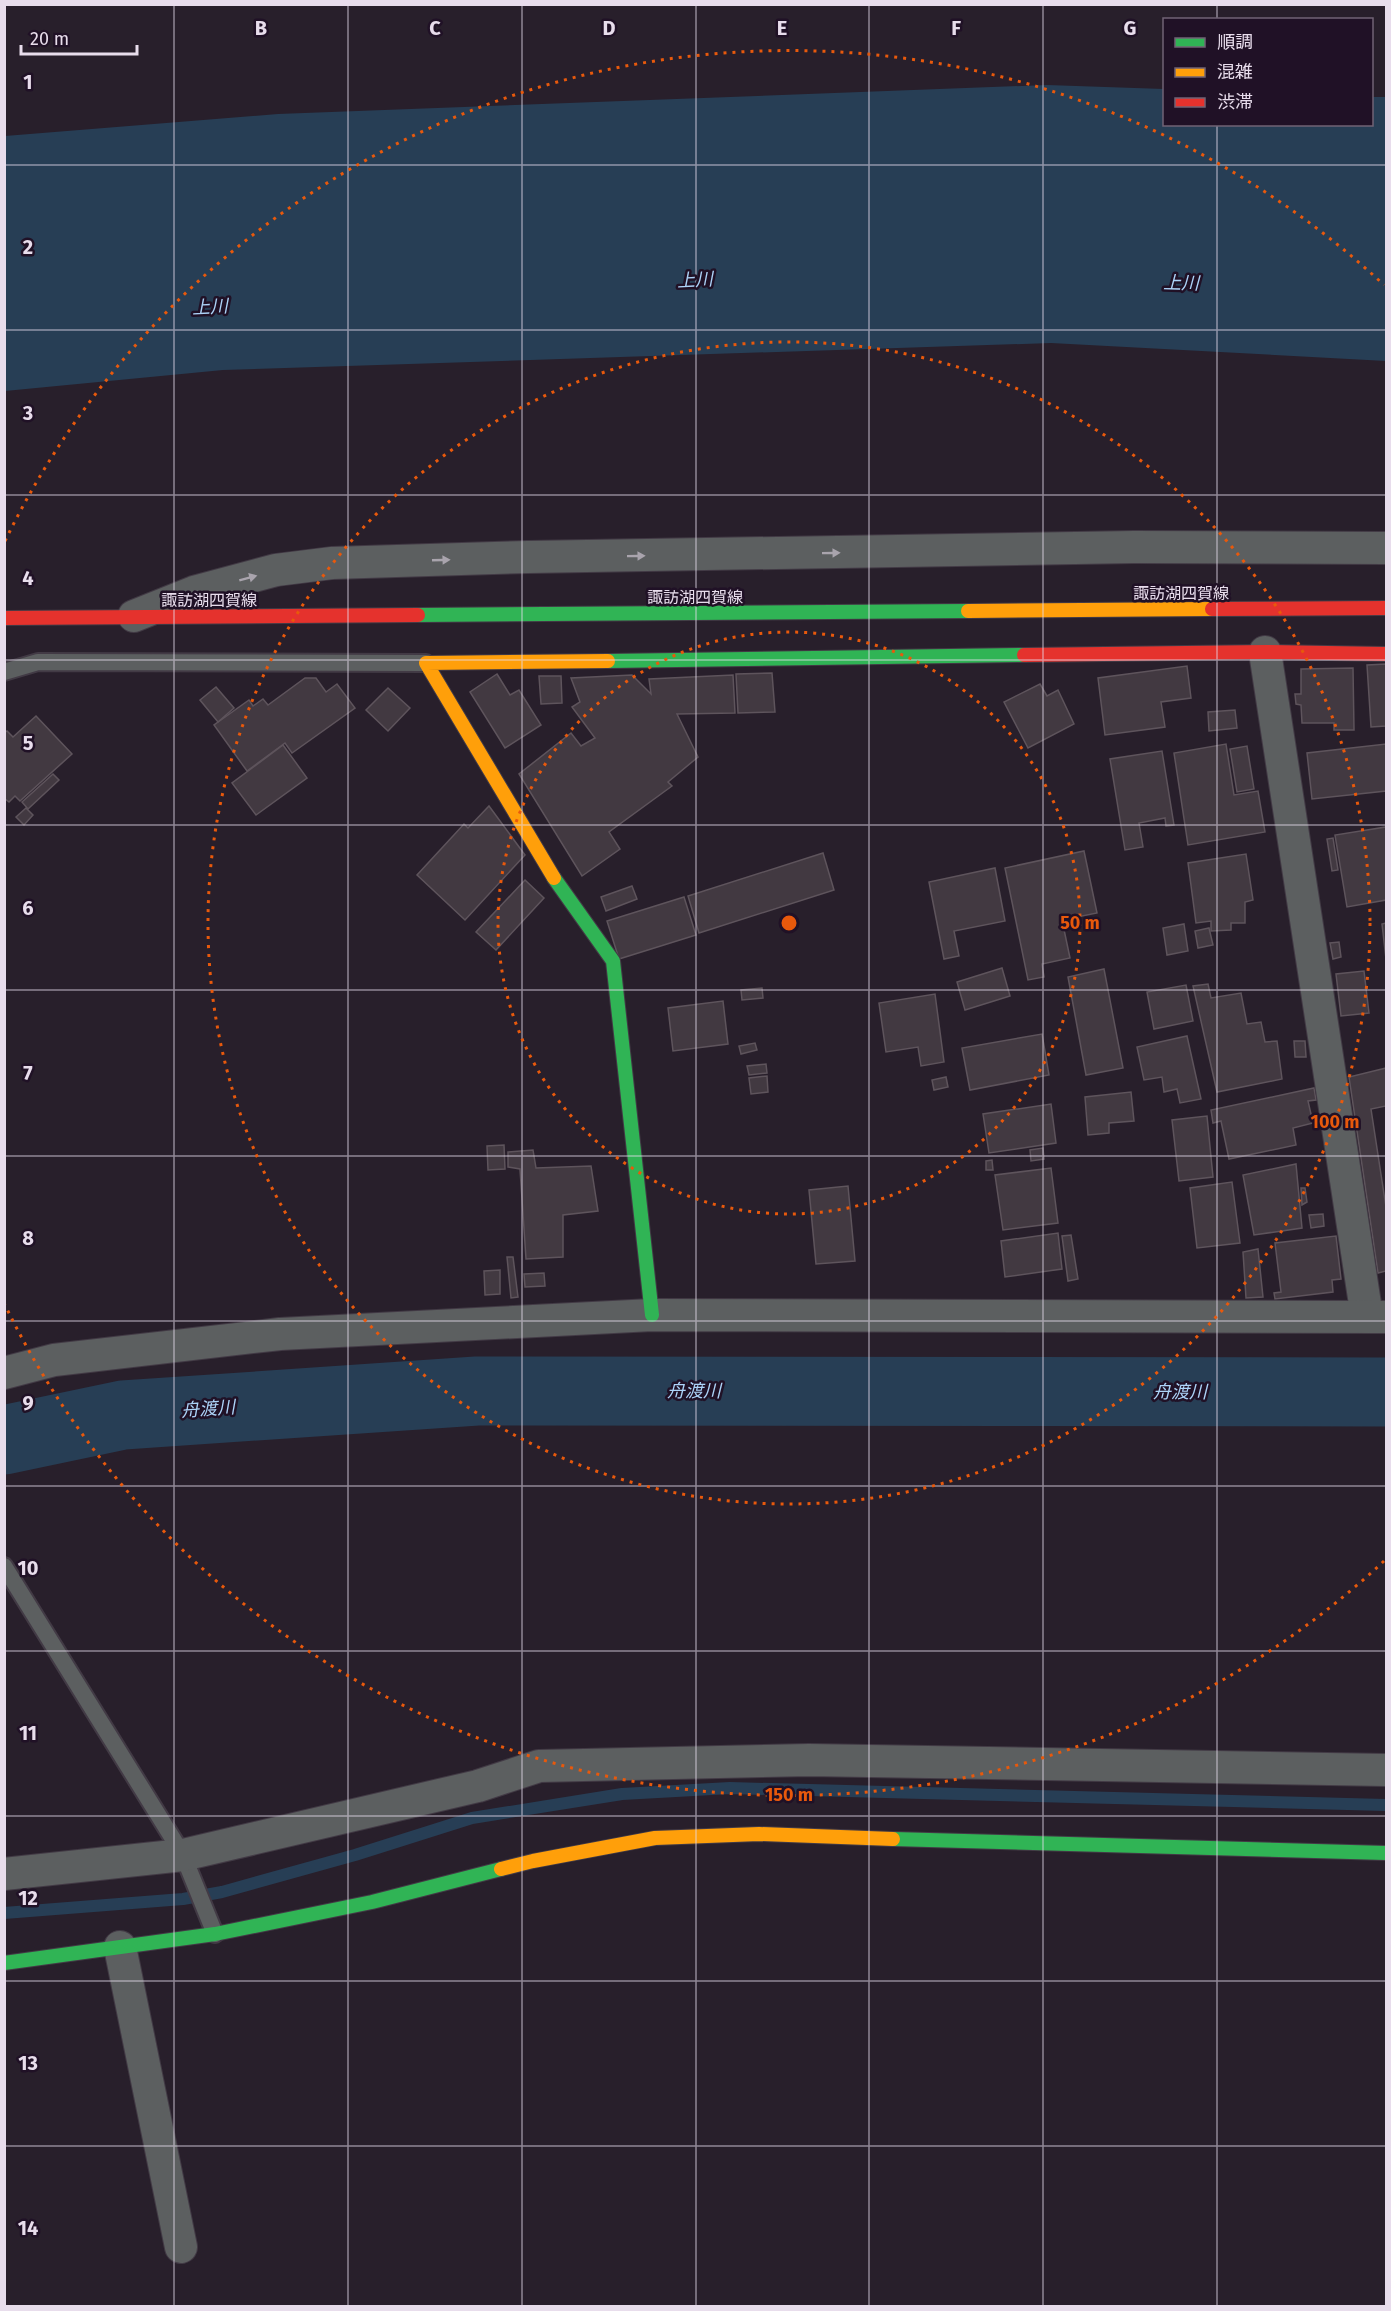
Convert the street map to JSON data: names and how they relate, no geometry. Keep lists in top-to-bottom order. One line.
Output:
{"streets":{"street":["諏訪湖四賀線"]},"water":["上川","舟渡川"],"legend":["順調","混雑","渋滞"],"scale_bar":"20 m","grid":{"columns":["B","C","D","E","F","G"],"rows":["1","2","3","4","5","6","7","8","9","10","11","12","13","14"]},"rings":["50 m","100 m","150 m"]}
